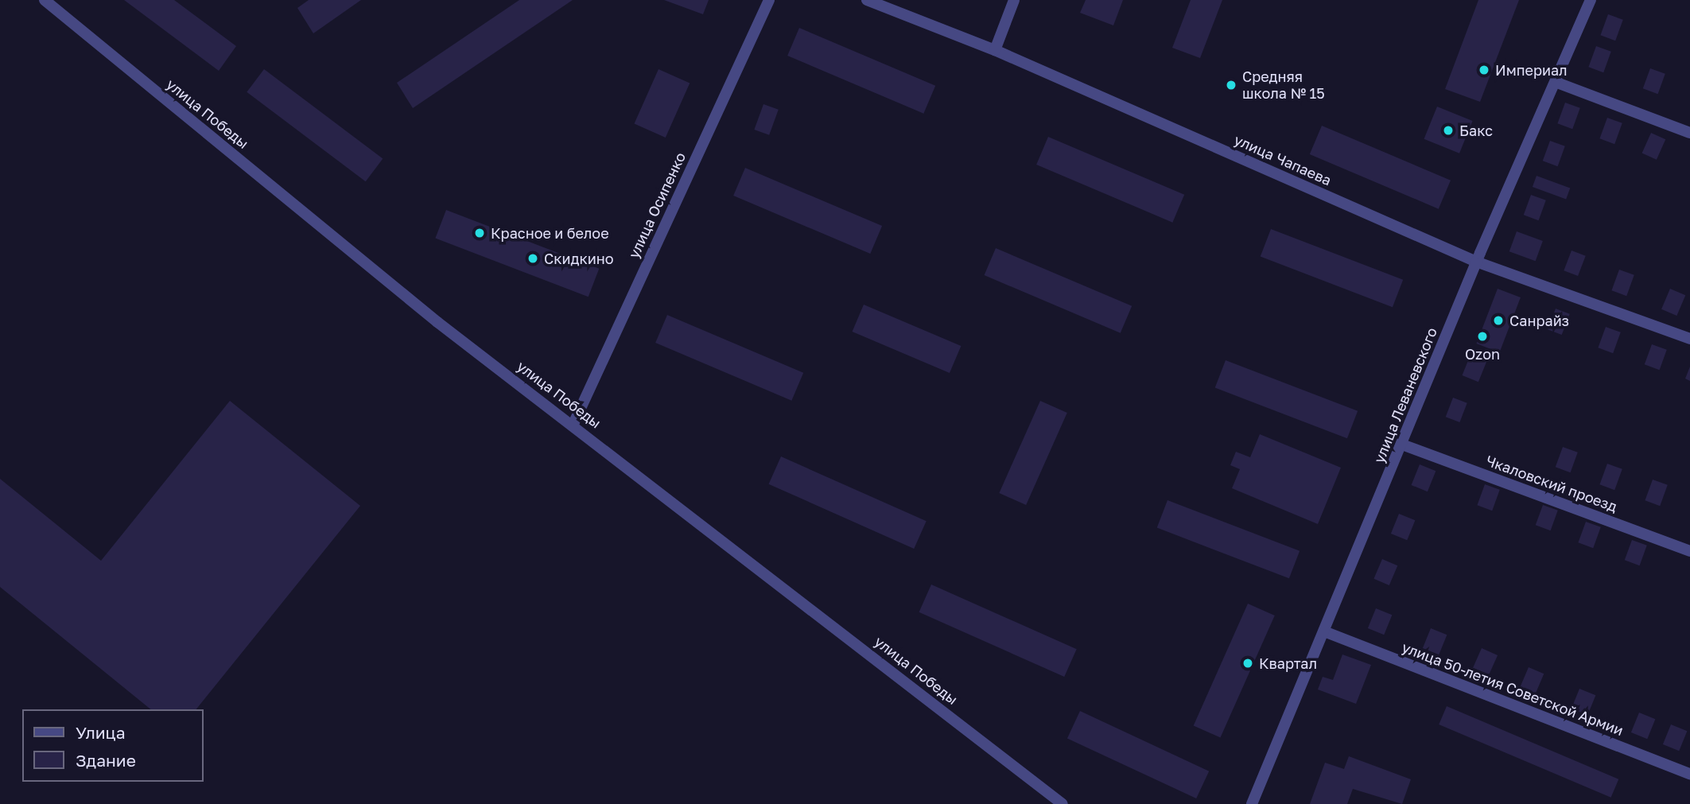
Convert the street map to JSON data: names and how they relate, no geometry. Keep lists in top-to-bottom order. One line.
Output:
{"streets":{"street":["улица Победы","улица Чапаева","улица Осипенко","улица Леваневского","Чкаловский проезд","улица 50-летия Советской Армии"]},"crossings":[["улица Победы","улица Осипенко"],["улица Чапаева","улица Леваневского"],["улица Леваневского","Чкаловский проезд"],["улица Леваневского","улица 50-летия Советской Армии"]],"places":["Империал","Средняя школа № 15","Бакс","Красное и белое","Скидкино","Санрайз","Ozon","Квартал"],"legend":["Улица","Здание"]}
